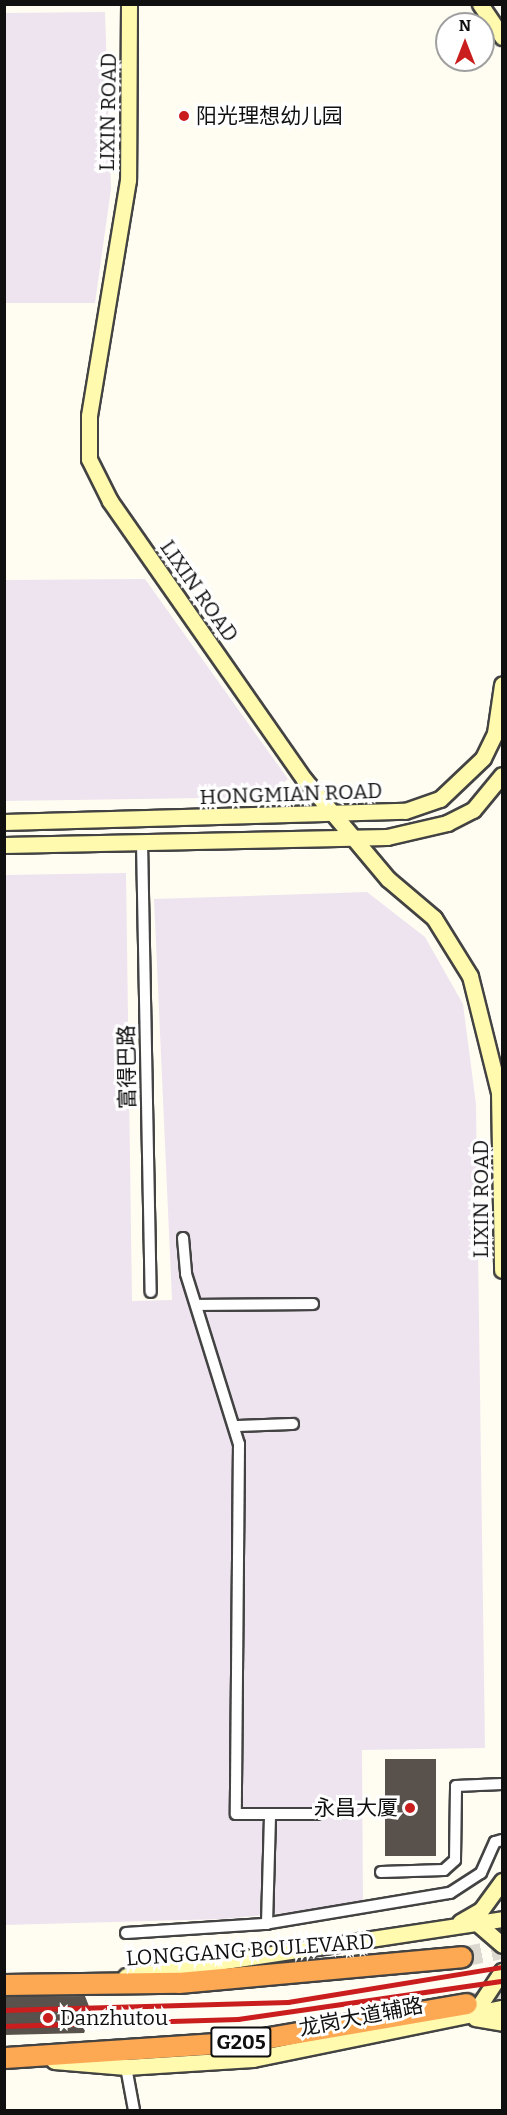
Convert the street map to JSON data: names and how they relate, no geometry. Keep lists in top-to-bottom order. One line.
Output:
{"streets":{"highway":["LONGGANG BOULEVARD","G205"],"main road":["LIXIN ROAD","HONGMIAN ROAD","龙岗大道辅路"],"street":["富得巴路"]},"crossings":[["LIXIN ROAD","HONGMIAN ROAD"],["HONGMIAN ROAD","富得巴路"],["龙岗大道辅路","G205"]],"places":["阳光理想幼儿园","永昌大厦","Danzhutou"],"north":"top"}
